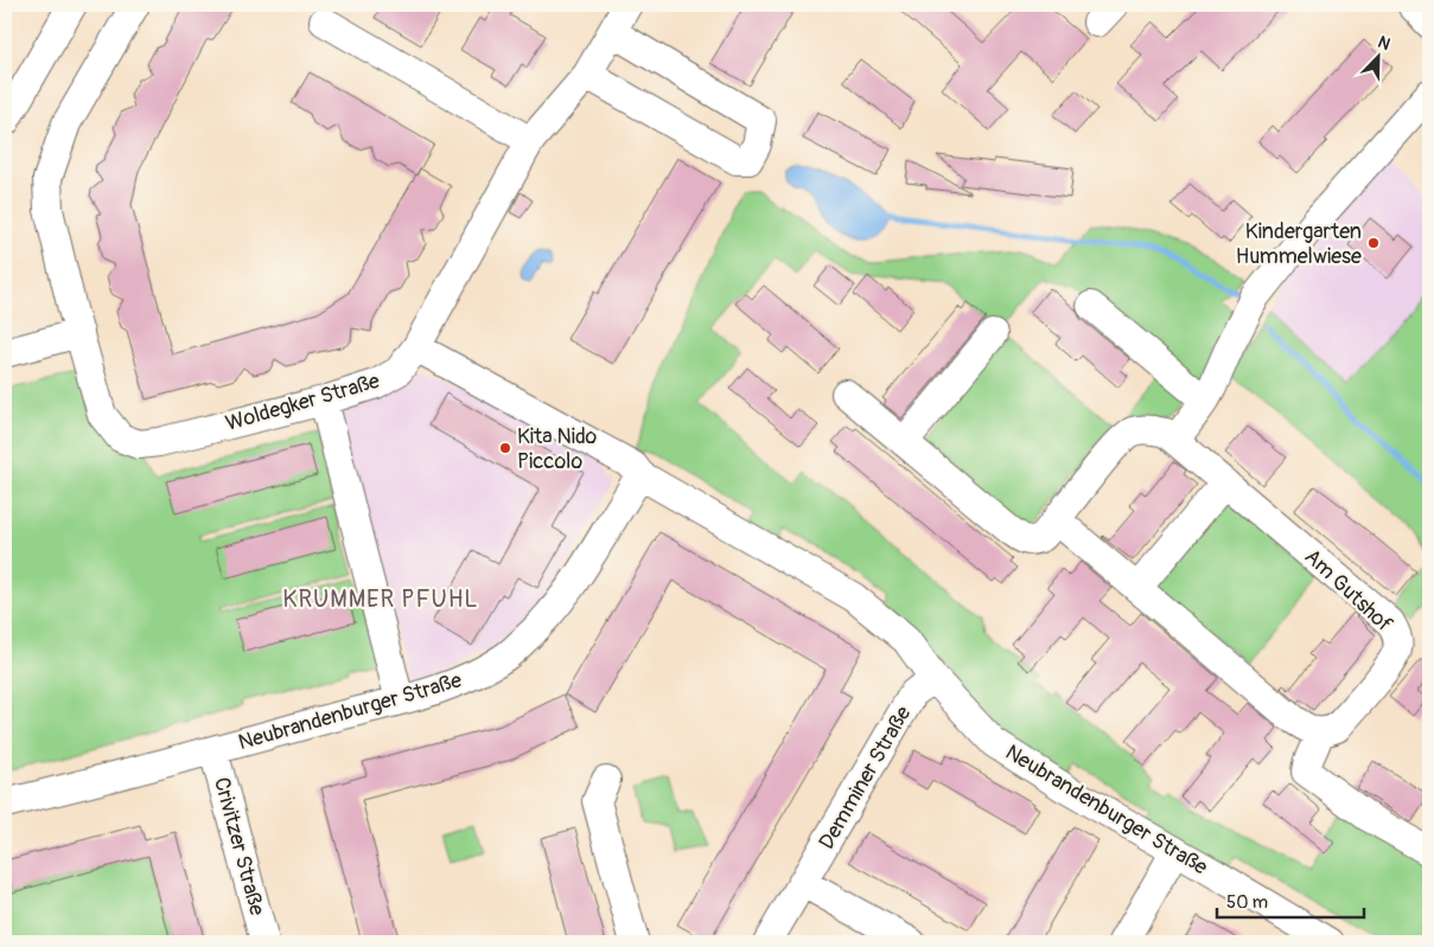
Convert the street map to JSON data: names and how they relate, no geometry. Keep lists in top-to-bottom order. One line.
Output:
{"streets":{"street":["Woldegker Straße","Am Gutshof","Neubrandenburger Straße","Demminer Straße","Crivitzer Straße"]},"crossings":[["Woldegker Straße","Neubrandenburger Straße"],["Neubrandenburger Straße","Demminer Straße"],["Neubrandenburger Straße","Crivitzer Straße"]],"districts":["KRUMMER PFUHL"],"places":["Kindergarten Hummelwiese","Kita Nido Piccolo"],"scale_bar":"50 m","north":"top right"}
